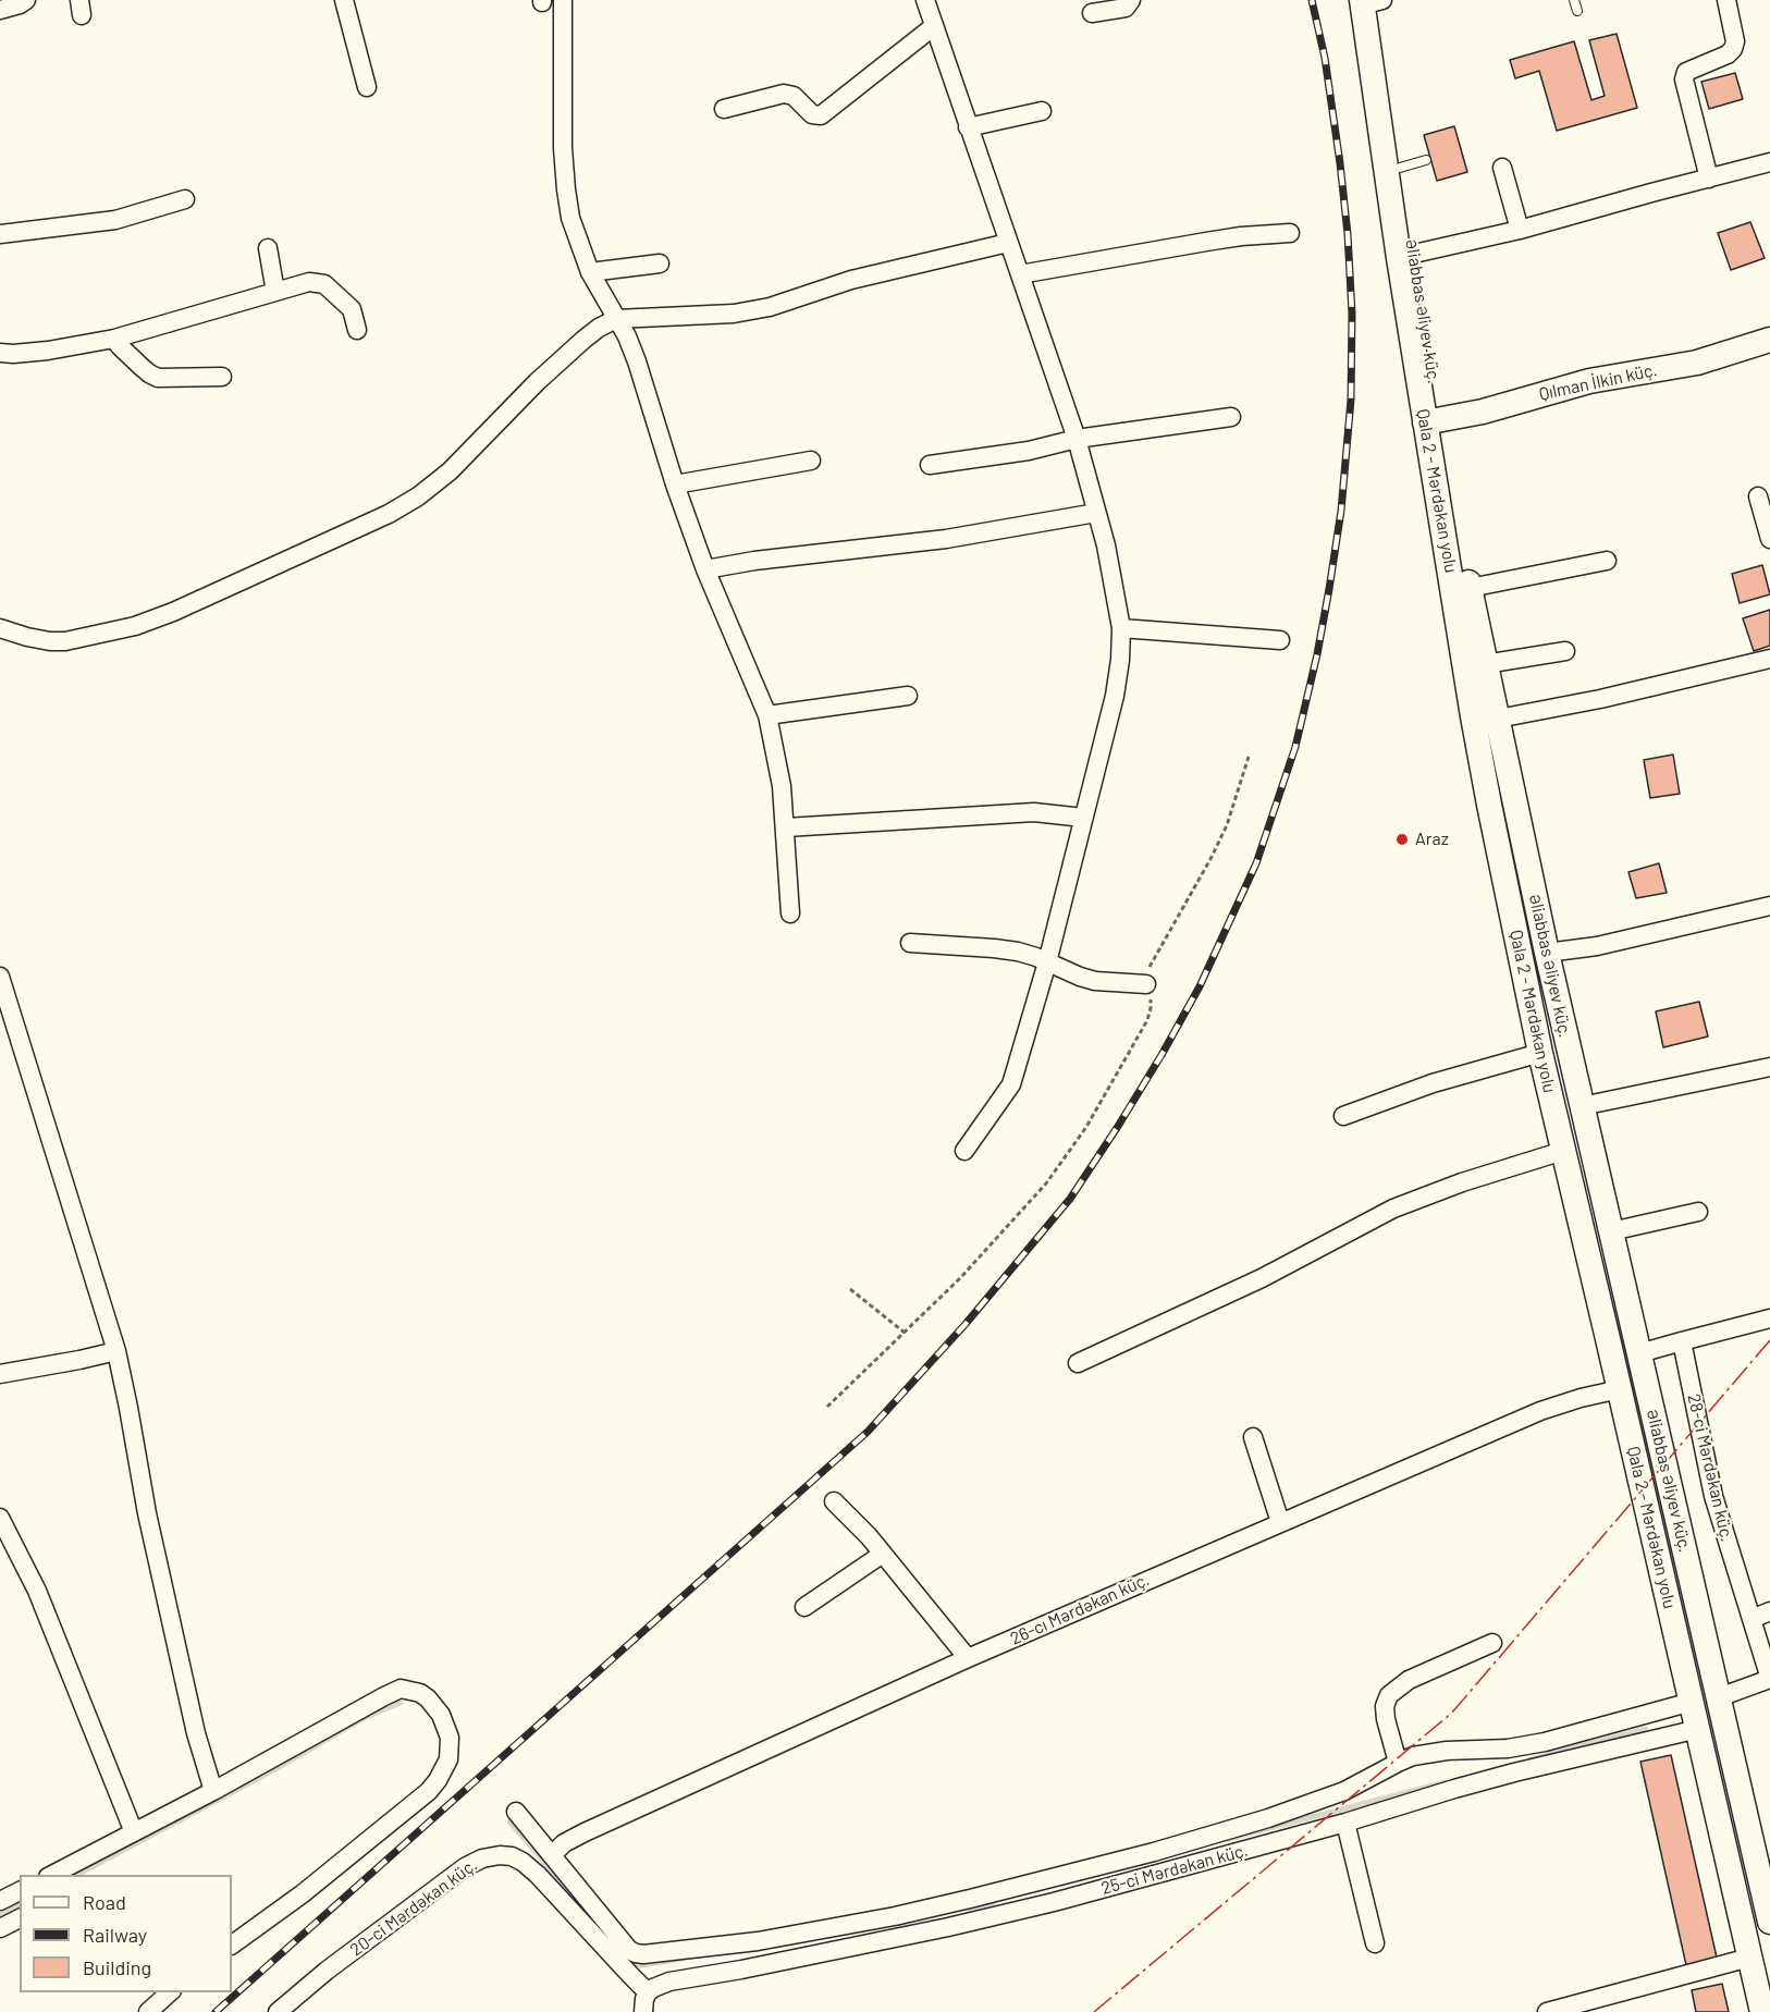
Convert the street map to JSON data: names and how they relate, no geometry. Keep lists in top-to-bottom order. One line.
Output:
{"streets":{"main road":["Əliabbas Əliyev küç.","Qılman İlkin küç.","Qala 2 - Mərdəkan yolu"],"street":["28-ci Mərdəkan küç.","26-cı Mərdəkan küç.","25-ci Mərdəkan küç.","20-ci Mərdəkan küç."]},"crossings":[["Əliabbas Əliyev küç.","Qılman İlkin küç."],["Əliabbas Əliyev küç.","Qala 2 - Mərdəkan yolu"],["Qılman İlkin küç.","Qala 2 - Mərdəkan yolu"],["Qala 2 - Mərdəkan yolu","26-cı Mərdəkan küç."],["Qala 2 - Mərdəkan yolu","25-ci Mərdəkan küç."],["25-ci Mərdəkan küç.","20-ci Mərdəkan küç."]],"places":["Araz"],"legend":["Road","Railway","Building"]}
